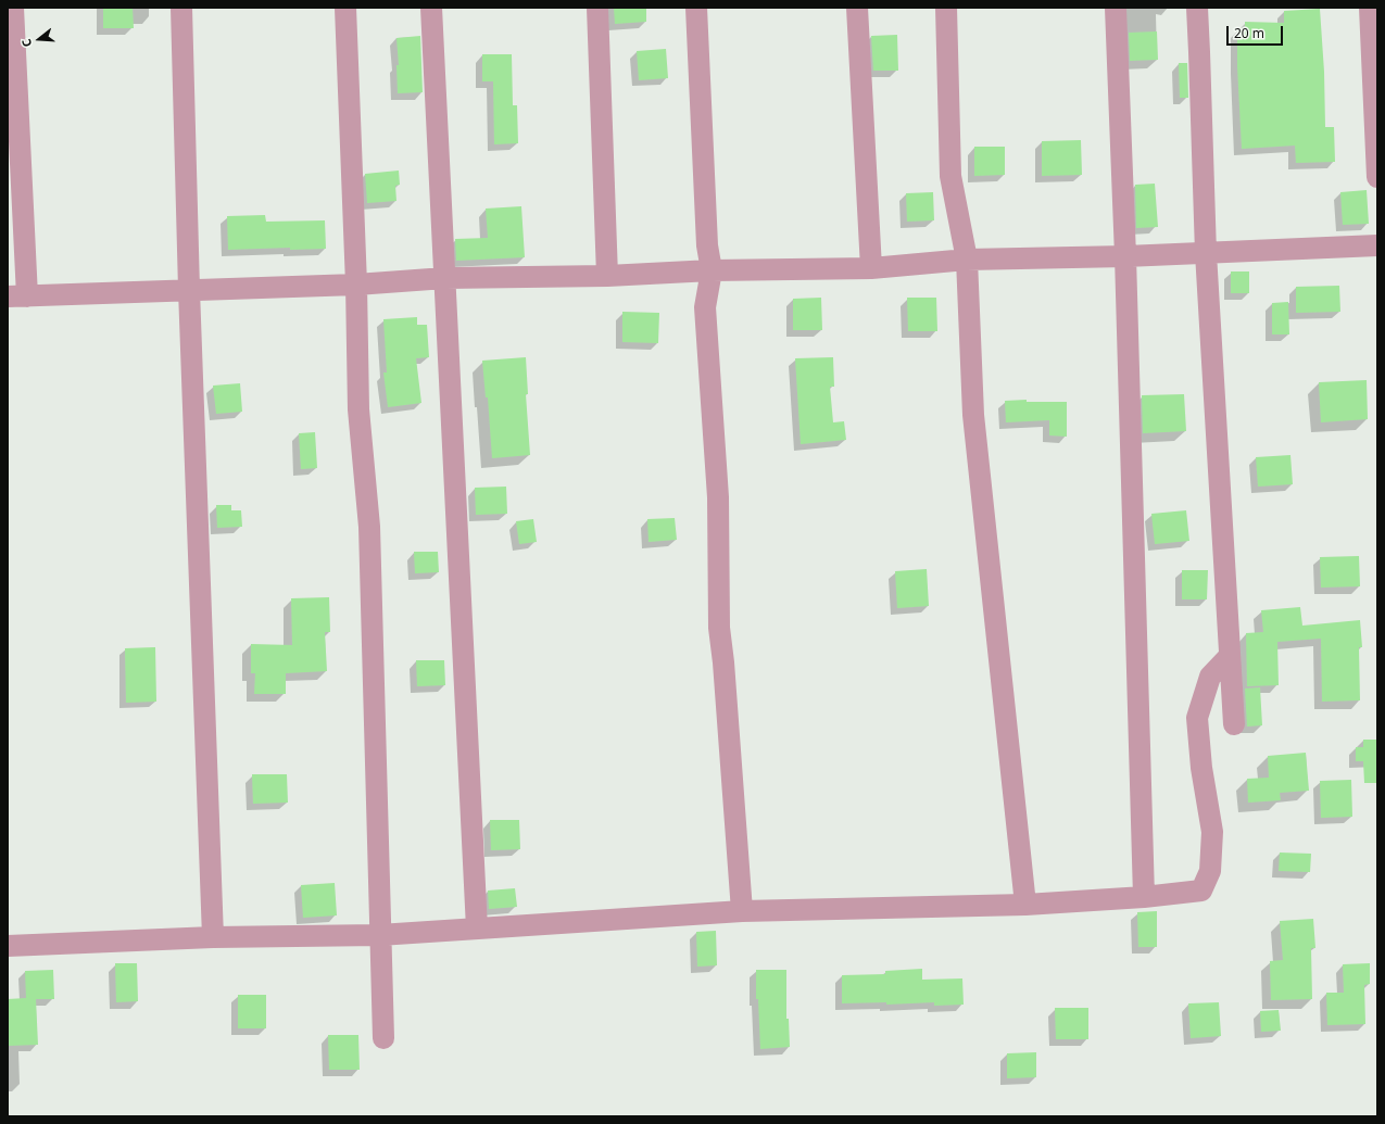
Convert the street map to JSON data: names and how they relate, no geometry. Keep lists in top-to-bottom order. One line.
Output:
{"scale_bar":"20 m","north":"left"}
